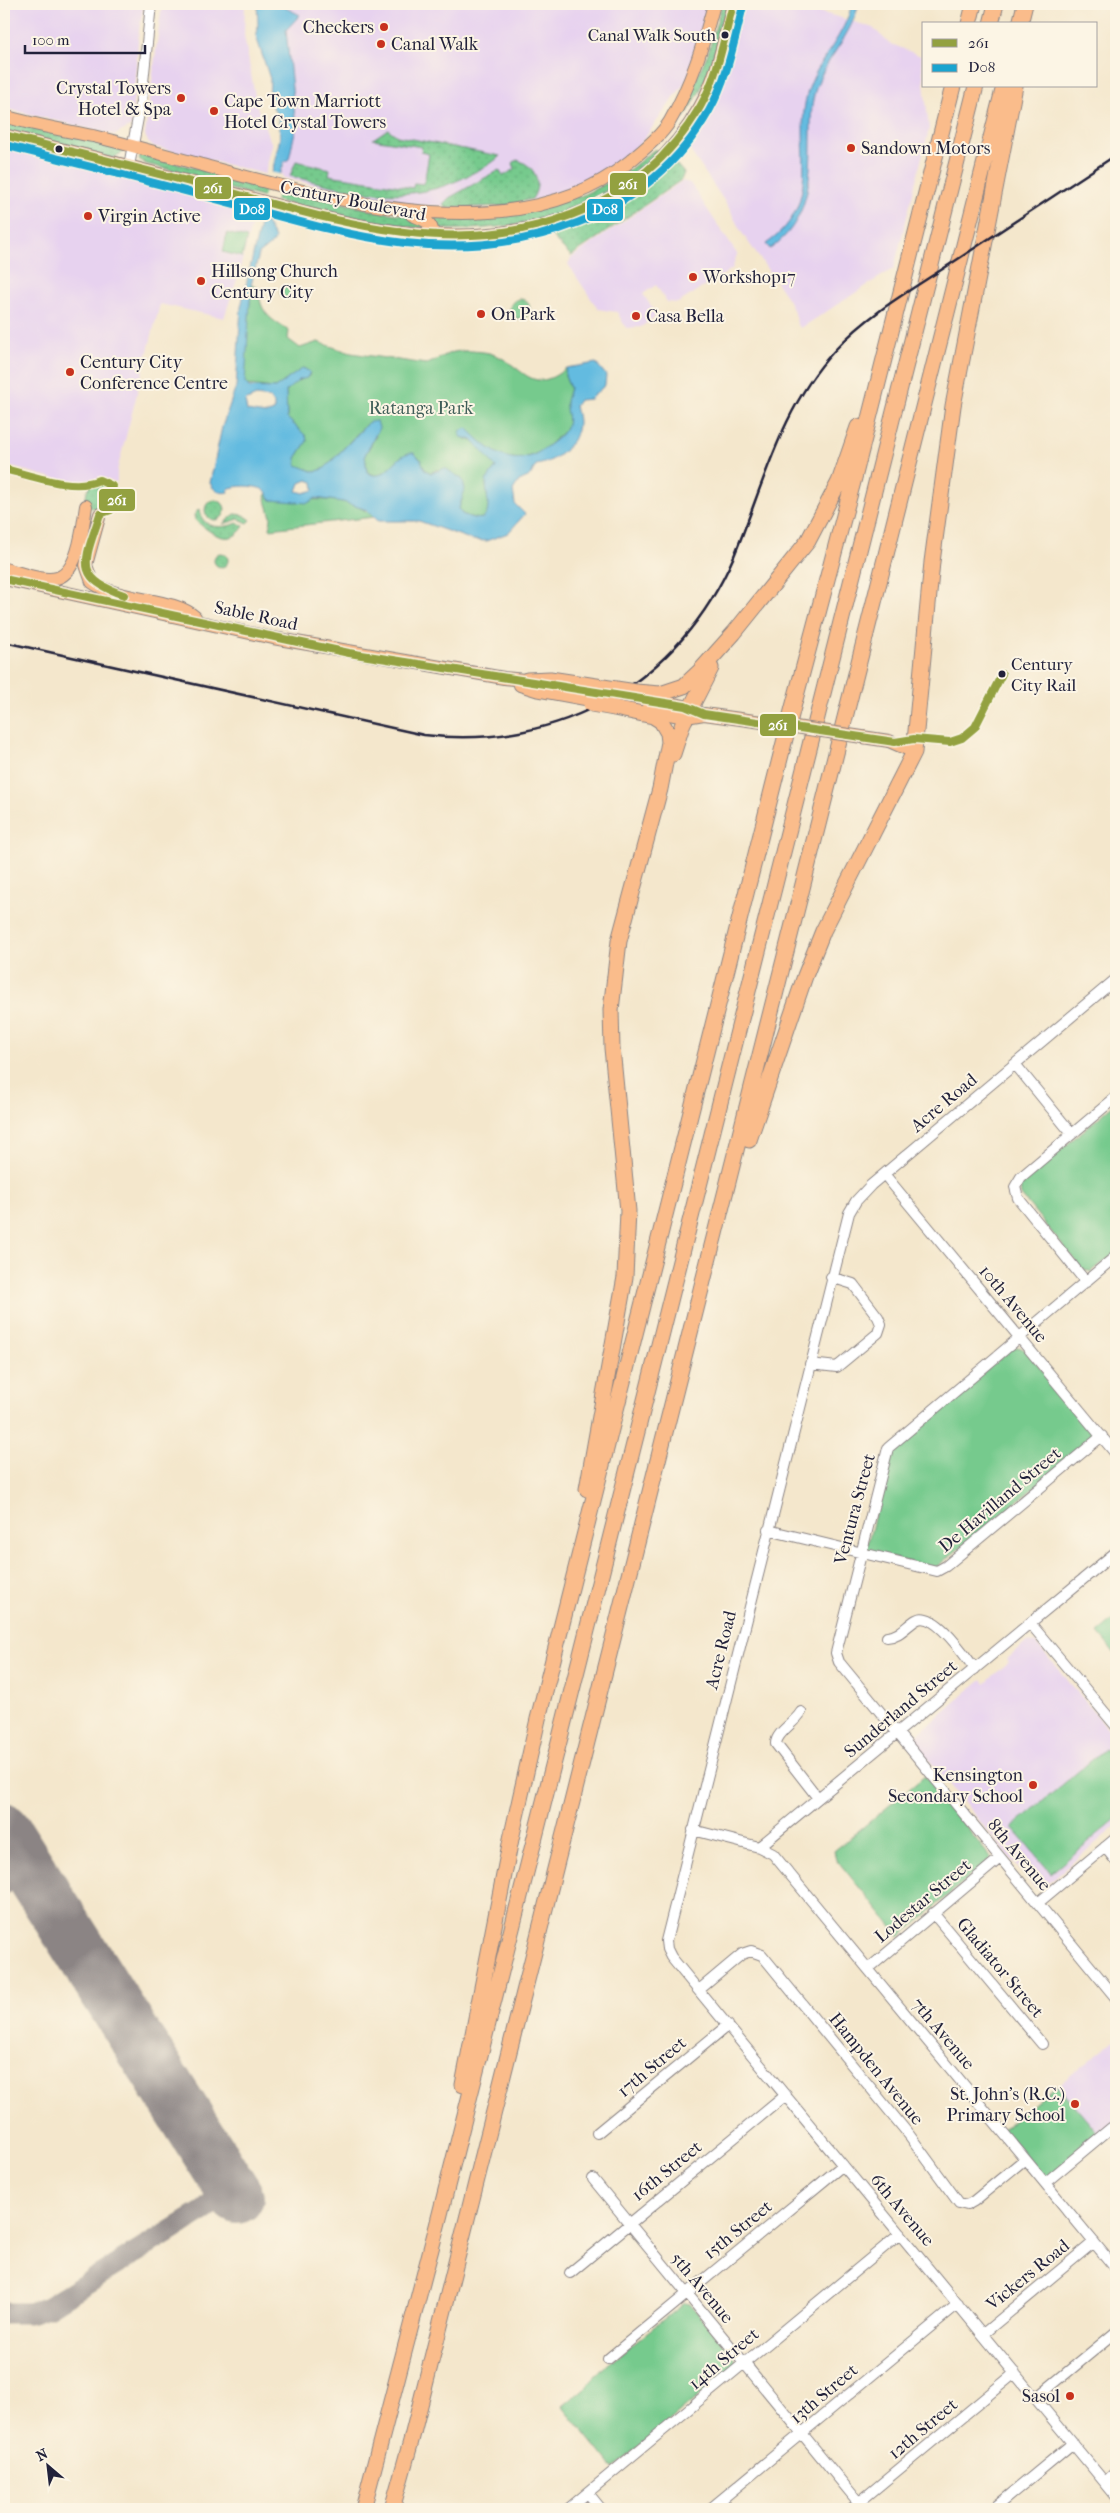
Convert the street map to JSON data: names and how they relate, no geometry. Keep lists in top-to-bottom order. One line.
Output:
{"streets":{"main road":["Century Boulevard","Sable Road"],"street":["Acre Road","10th Avenue","De Havilland Street","Ventura Street","Sunderland Street","8th Avenue","Lodestar Street","Gladiator Street","7th Avenue","17th Street","Hampden Avenue","16th Street","6th Avenue","15th Street","Vickers Road","5th Avenue","14th Street","13th Street","12th Street"]},"crossings":[["Acre Road","10th Avenue"],["Acre Road","De Havilland Street"],["Acre Road","6th Avenue"],["10th Avenue","De Havilland Street"],["10th Avenue","Ventura Street"],["De Havilland Street","Ventura Street"],["Ventura Street","Sunderland Street"],["Ventura Street","8th Avenue"],["Sunderland Street","8th Avenue"],["Sunderland Street","7th Avenue"],["8th Avenue","Lodestar Street"],["Lodestar Street","Gladiator Street"],["Lodestar Street","7th Avenue"],["7th Avenue","Hampden Avenue"],["7th Avenue","Vickers Road"],["17th Street","6th Avenue"],["Hampden Avenue","6th Avenue"],["16th Street","6th Avenue"],["16th Street","5th Avenue"],["6th Avenue","15th Street"],["6th Avenue","Vickers Road"],["6th Avenue","14th Street"],["6th Avenue","13th Street"],["6th Avenue","12th Street"],["15th Street","5th Avenue"],["5th Avenue","14th Street"],["5th Avenue","13th Street"],["5th Avenue","12th Street"]],"parks":["Ratanga Park"],"places":["Checkers","Canal Walk South","Canal Walk","Crystal Towers Hotel & Spa","Cape Town Marriott Hotel Crystal Towers","Sandown Motors","Virgin Active","Workshop17","Hillsong Church Century City","On Park","Casa Bella","Century City Conference Centre","Century City Rail","Kensington Secondary School","St. John's (R.C.) Primary School","Sasol"],"lines":["transit line 261","transit line D08"],"legend":["261","D08"],"scale_bar":"100 m","north":"top left"}
